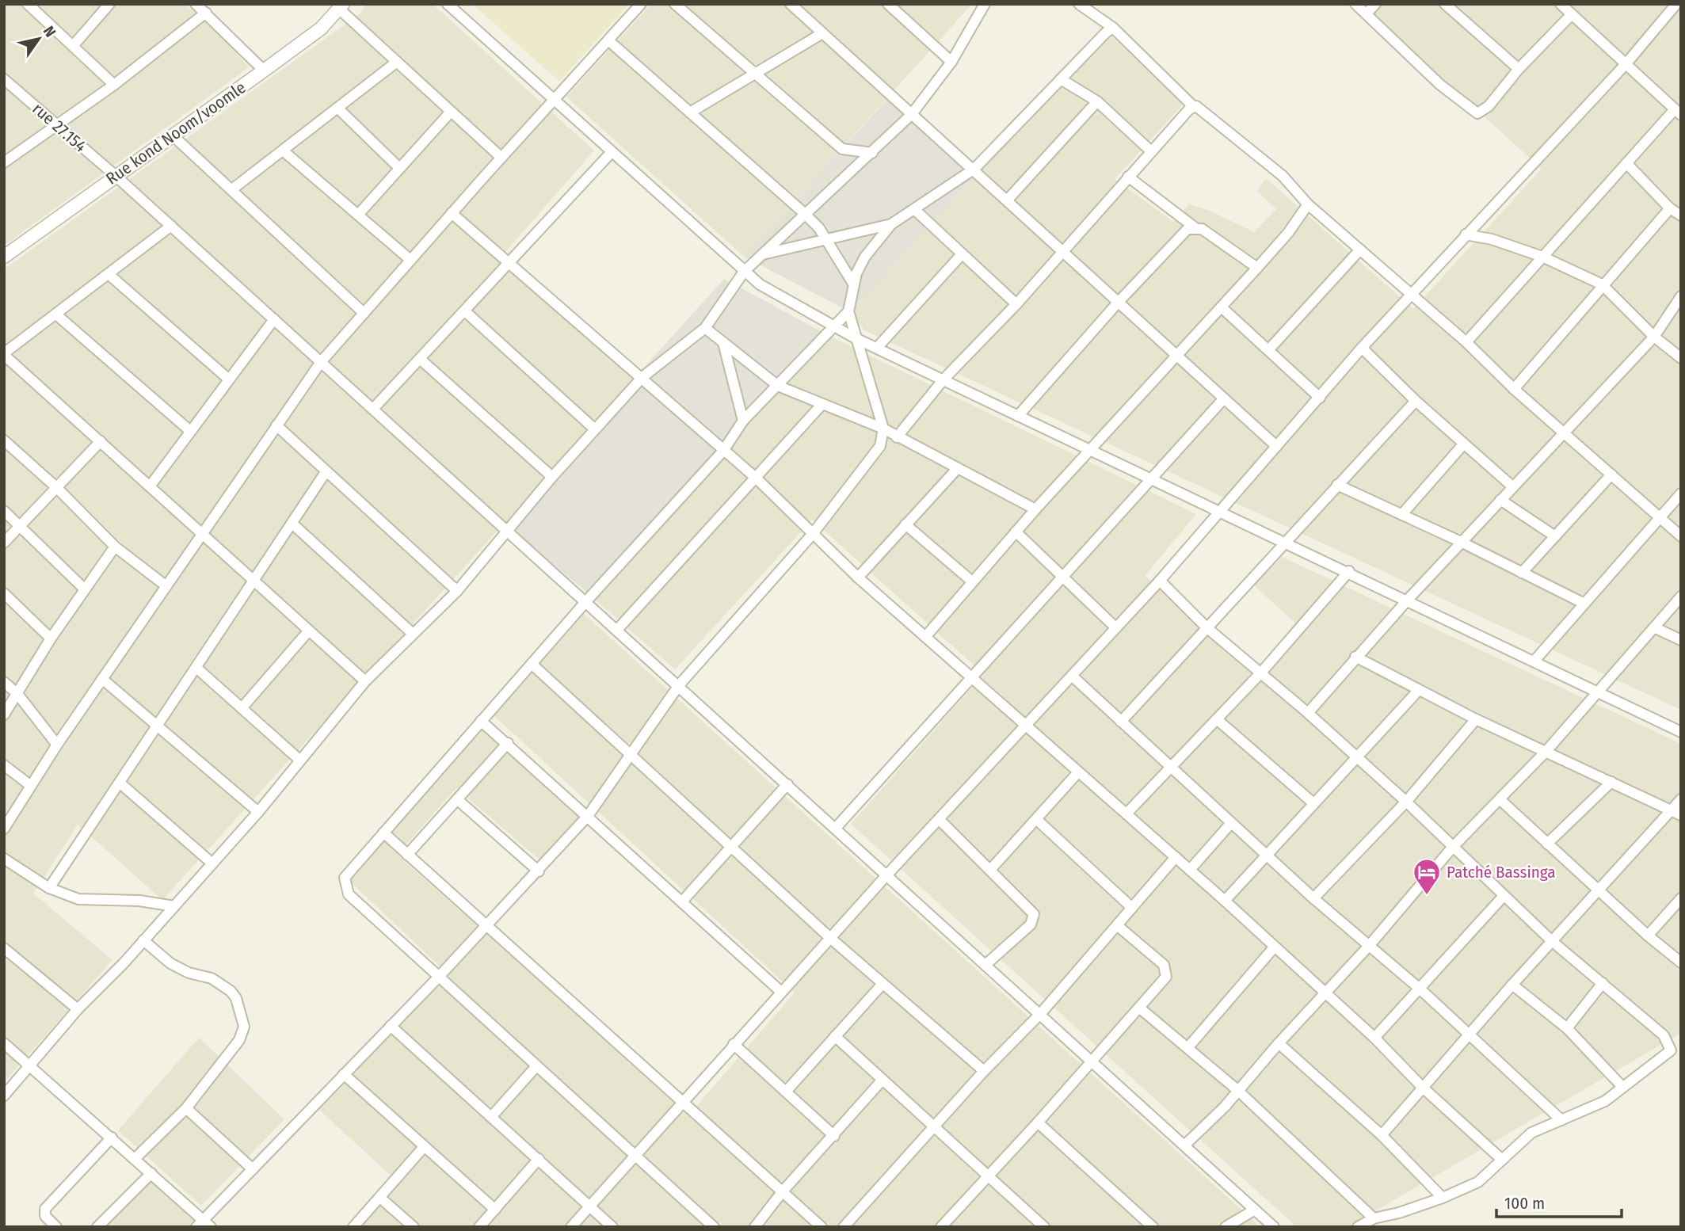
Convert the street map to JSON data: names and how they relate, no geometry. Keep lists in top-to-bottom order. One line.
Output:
{"streets":{"street":["rue 27.154","Rue kond Noom/voomle"]},"crossings":[["rue 27.154","Rue kond Noom/voomle"]],"places":{"hotel":["Patché Bassinga"]},"scale_bar":"100 m","north":"top right"}
